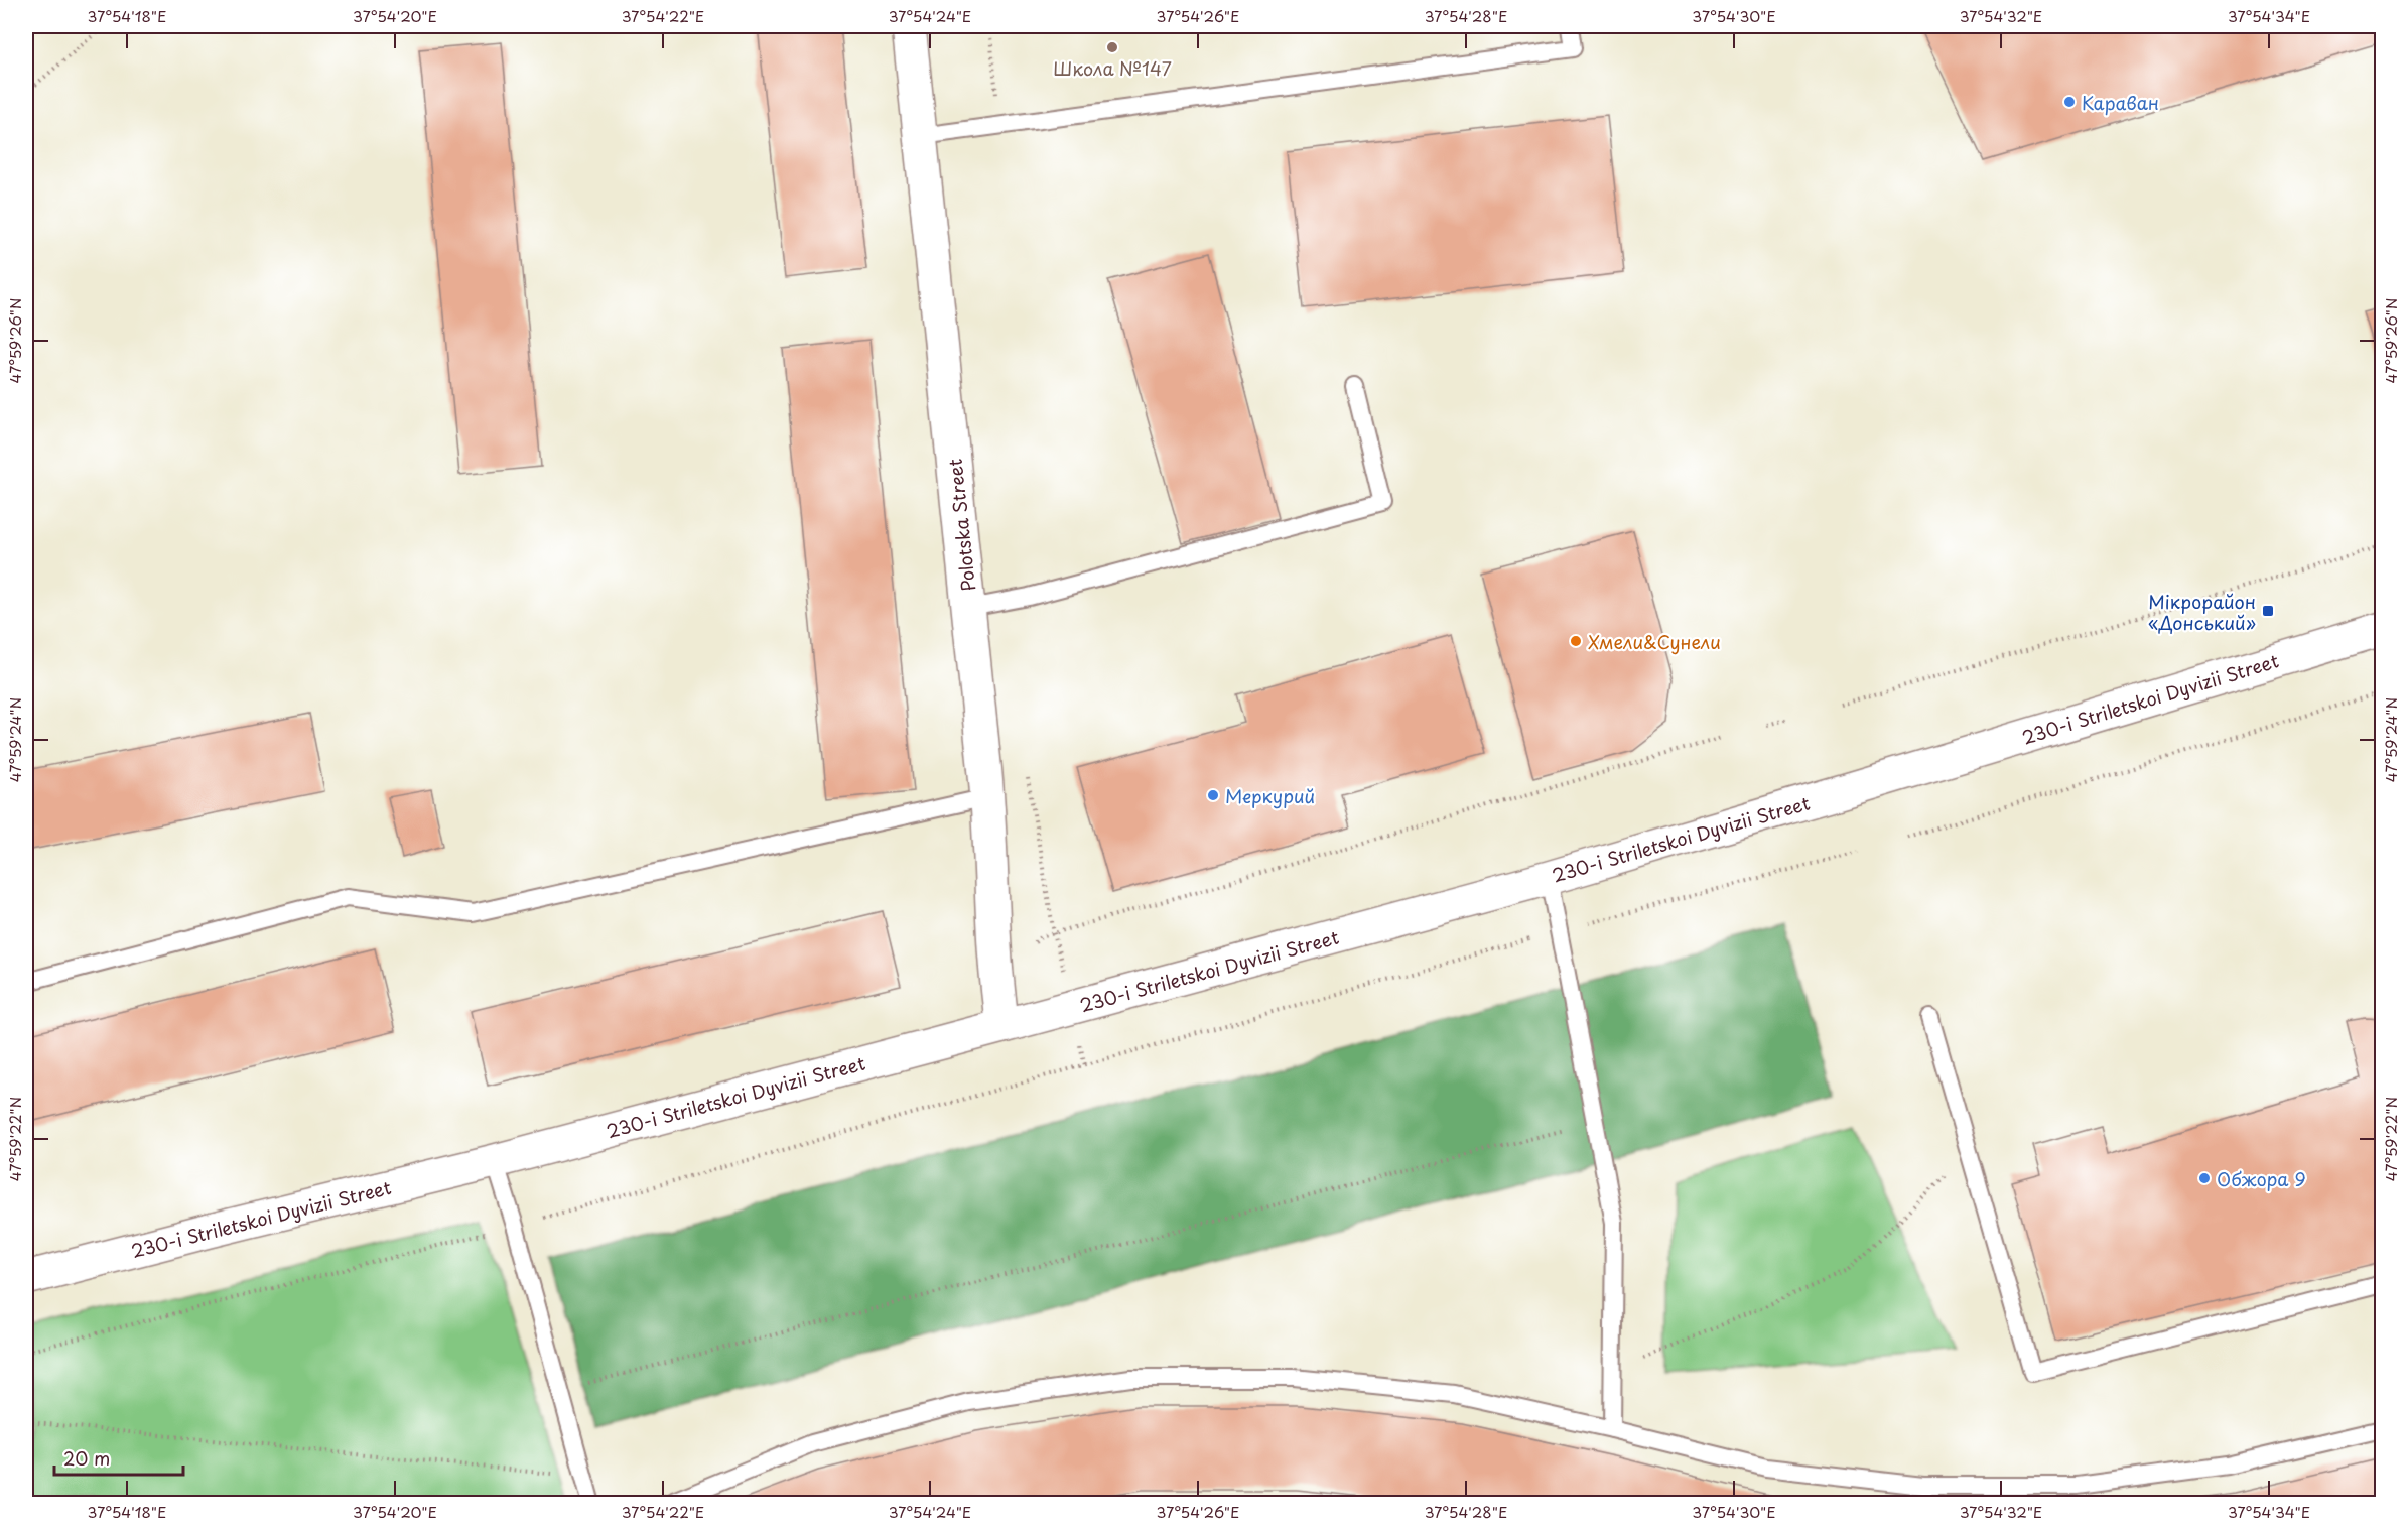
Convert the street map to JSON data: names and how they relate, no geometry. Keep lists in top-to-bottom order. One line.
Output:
{"streets":{"street":["Polotska Street","230-i Striletskoi Dyvizii Street"]},"crossings":[["Polotska Street","230-i Striletskoi Dyvizii Street"]],"places":{"other":["Школа №147","Караван","Хмели&Сунели","Меркурий","Обжора 9"],"transit":["Мікрорайон «Донський»"]},"scale_bar":"20 m","coordinates":["37°54'18\"E","37°54'20\"E","37°54'22\"E","37°54'24\"E","37°54'26\"E","37°54'28\"E","37°54'30\"E","37°54'32\"E","37°54'34\"E","47°59'26\"N","47°59'24\"N","47°59'22\"N"]}
